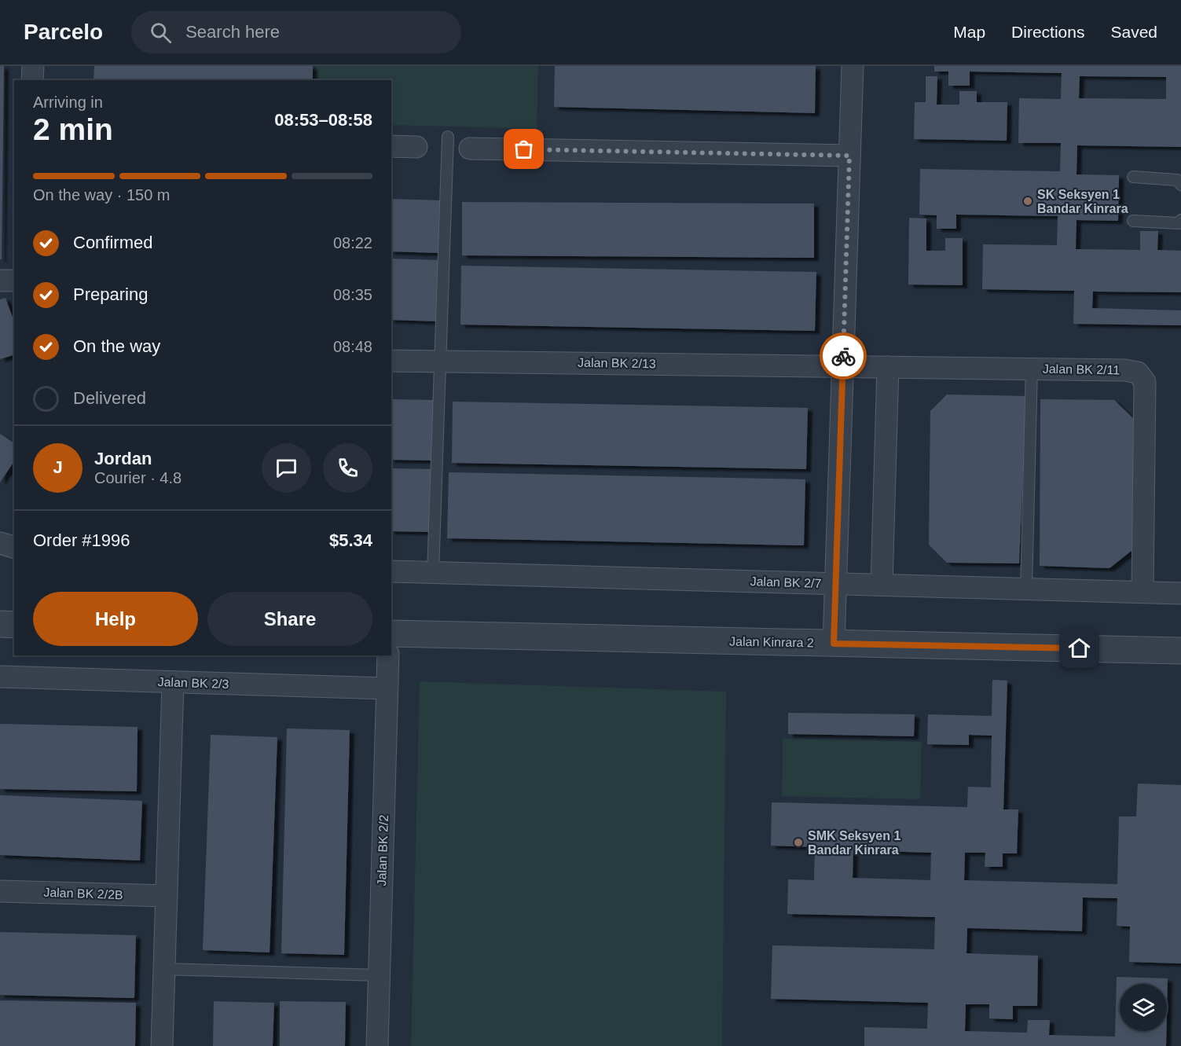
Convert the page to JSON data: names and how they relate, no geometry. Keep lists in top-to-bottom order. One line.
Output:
{"streets":{"street":["Jalan BK 2/13","Jalan BK 2/11","Jalan BK 2/7","Jalan Kinrara 2","Jalan BK 2/3","Jalan BK 2/2","Jalan BK 2/2B"]},"crossings":[["Jalan BK 2/13","Jalan BK 2/11"],["Jalan BK 2/11","Jalan BK 2/7"],["Jalan BK 2/3","Jalan BK 2/2"]],"places":["SK Seksyen 1 Bandar Kinrara","SMK Seksyen 1 Bandar Kinrara"],"page":{"header":"Parcelo","search":"Search here","nav":["Map","Directions","Saved"],"heading":["2 min","Arriving in","08:53–08:58"],"panel":["Jordan","Courier · 4.8","Order #1996","$5.34"],"bar":"On the way · 150 m","list":[["Confirmed","08:22"],["Preparing","08:35"],["On the way","08:48"],"Delivered"],"round":"J","buttons":["Help","Share"]}}
